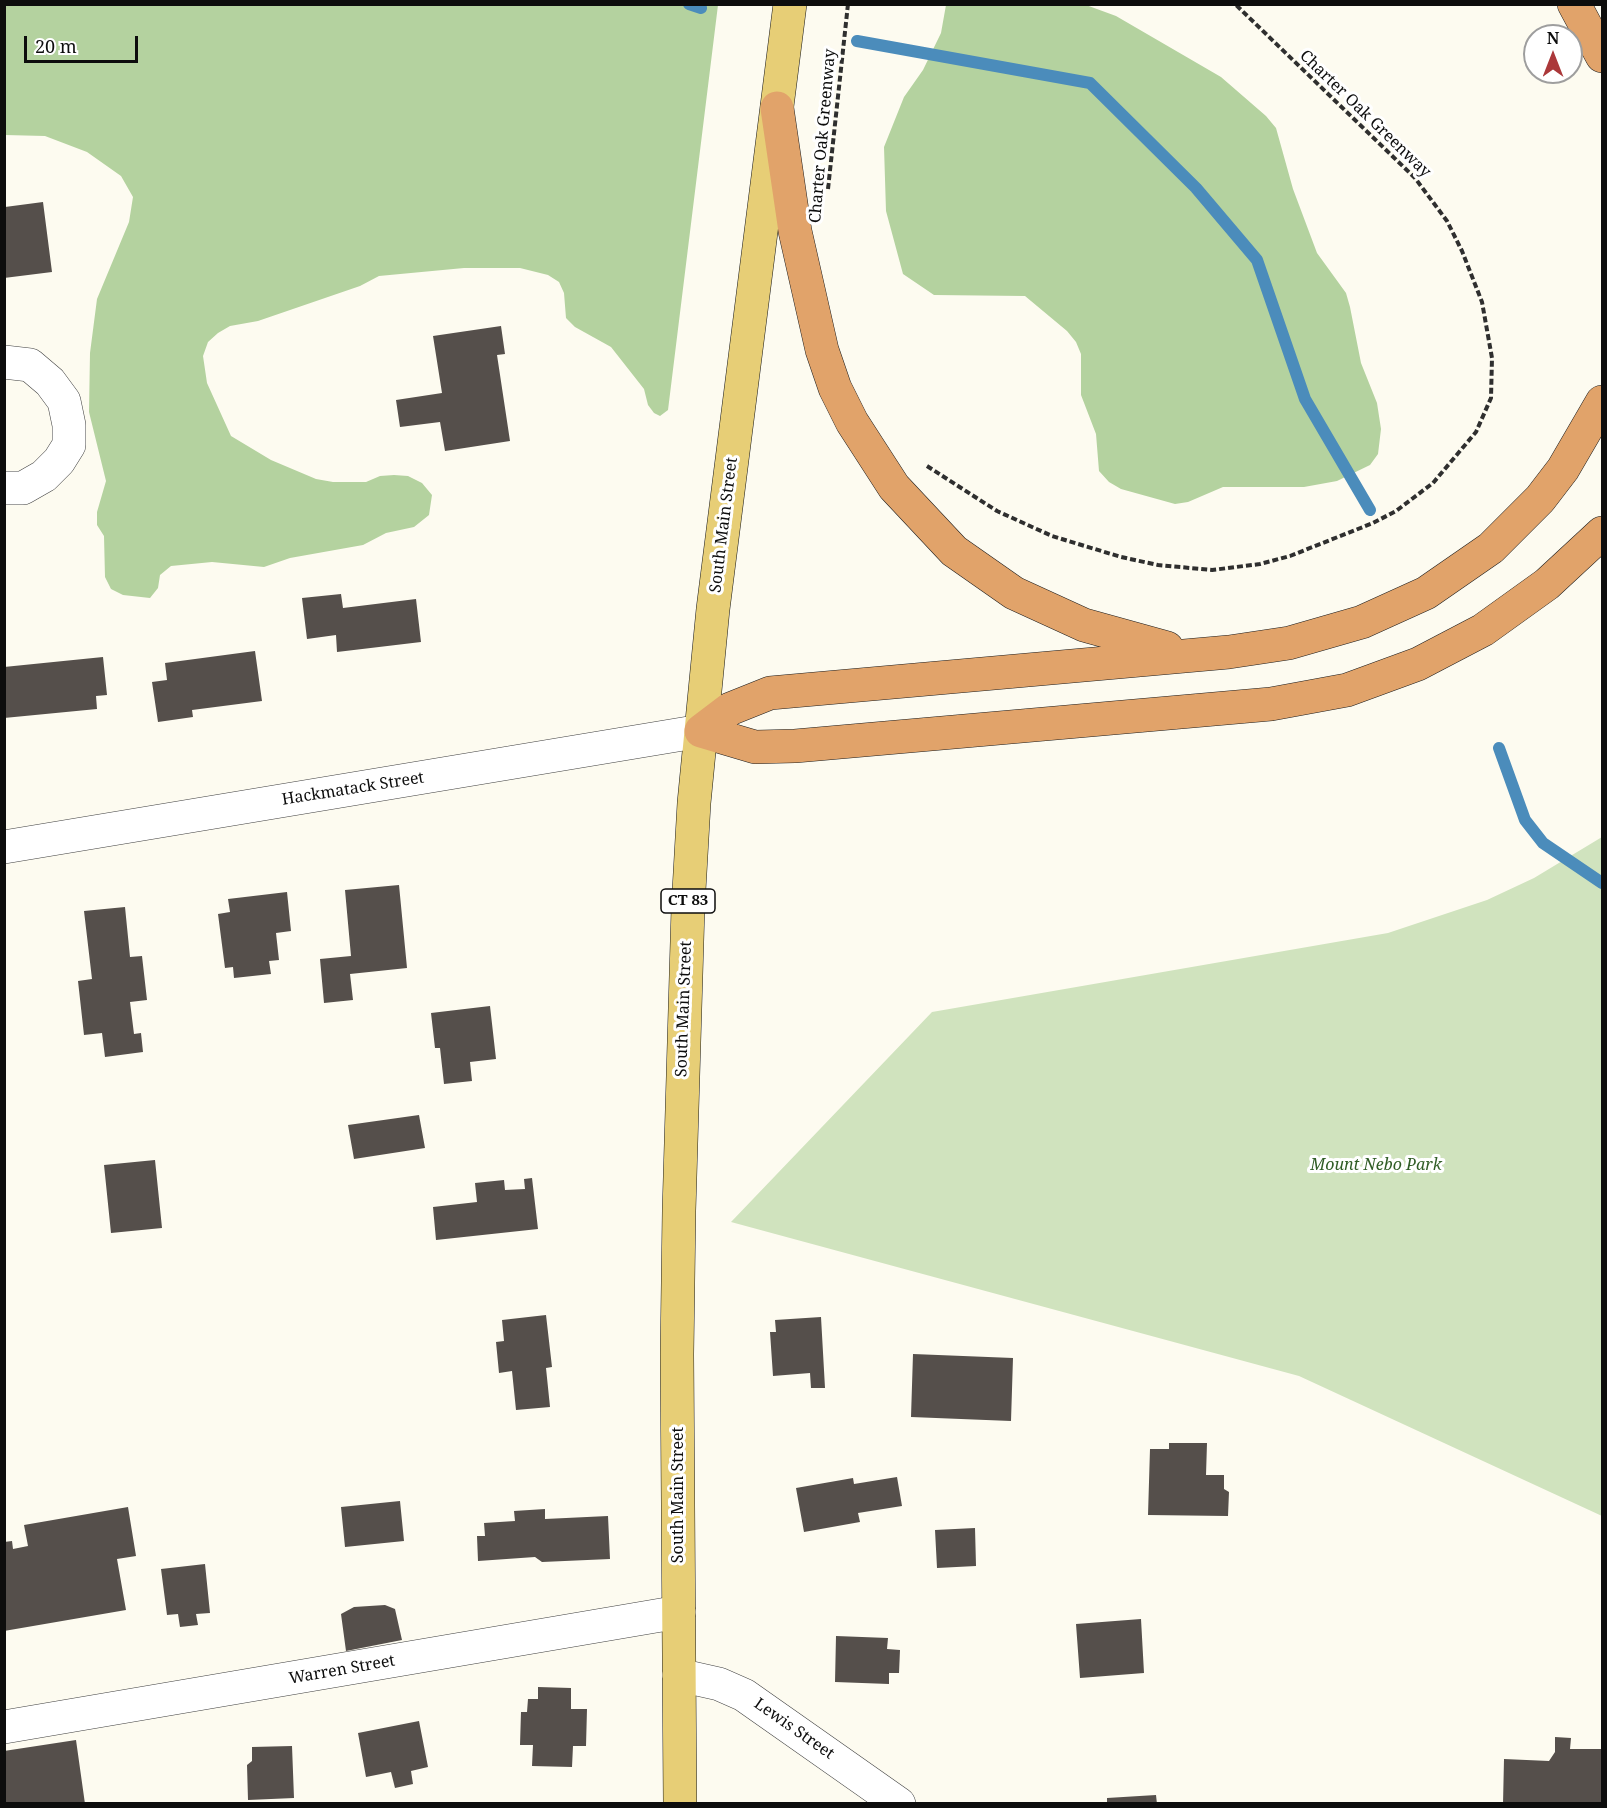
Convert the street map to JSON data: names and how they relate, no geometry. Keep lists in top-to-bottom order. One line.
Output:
{"streets":{"main road":["South Main Street","CT 83"],"street":["Hackmatack Street","Warren Street","Lewis Street"],"path":["Charter Oak Greenway"]},"crossings":[["South Main Street","Hackmatack Street"],["South Main Street","Warren Street"],["South Main Street","Lewis Street"]],"parks":["Mount Nebo Park"],"scale_bar":"20 m","north":"top"}
